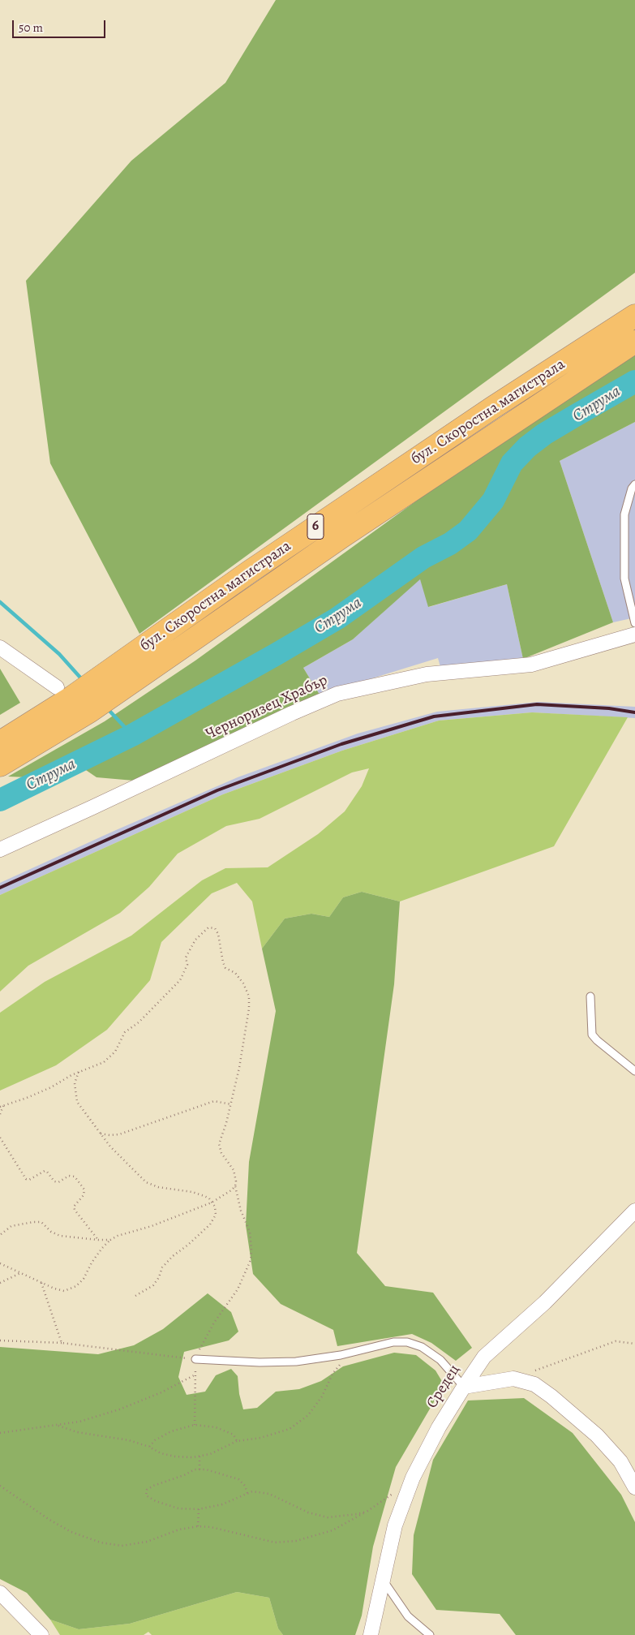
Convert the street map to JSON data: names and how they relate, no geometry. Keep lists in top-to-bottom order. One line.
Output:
{"streets":{"highway":["бул. Скоростна магистрала","6"],"street":["Черноризец Храбър","Средец"]},"water":["Струма"],"scale_bar":"50 m"}
